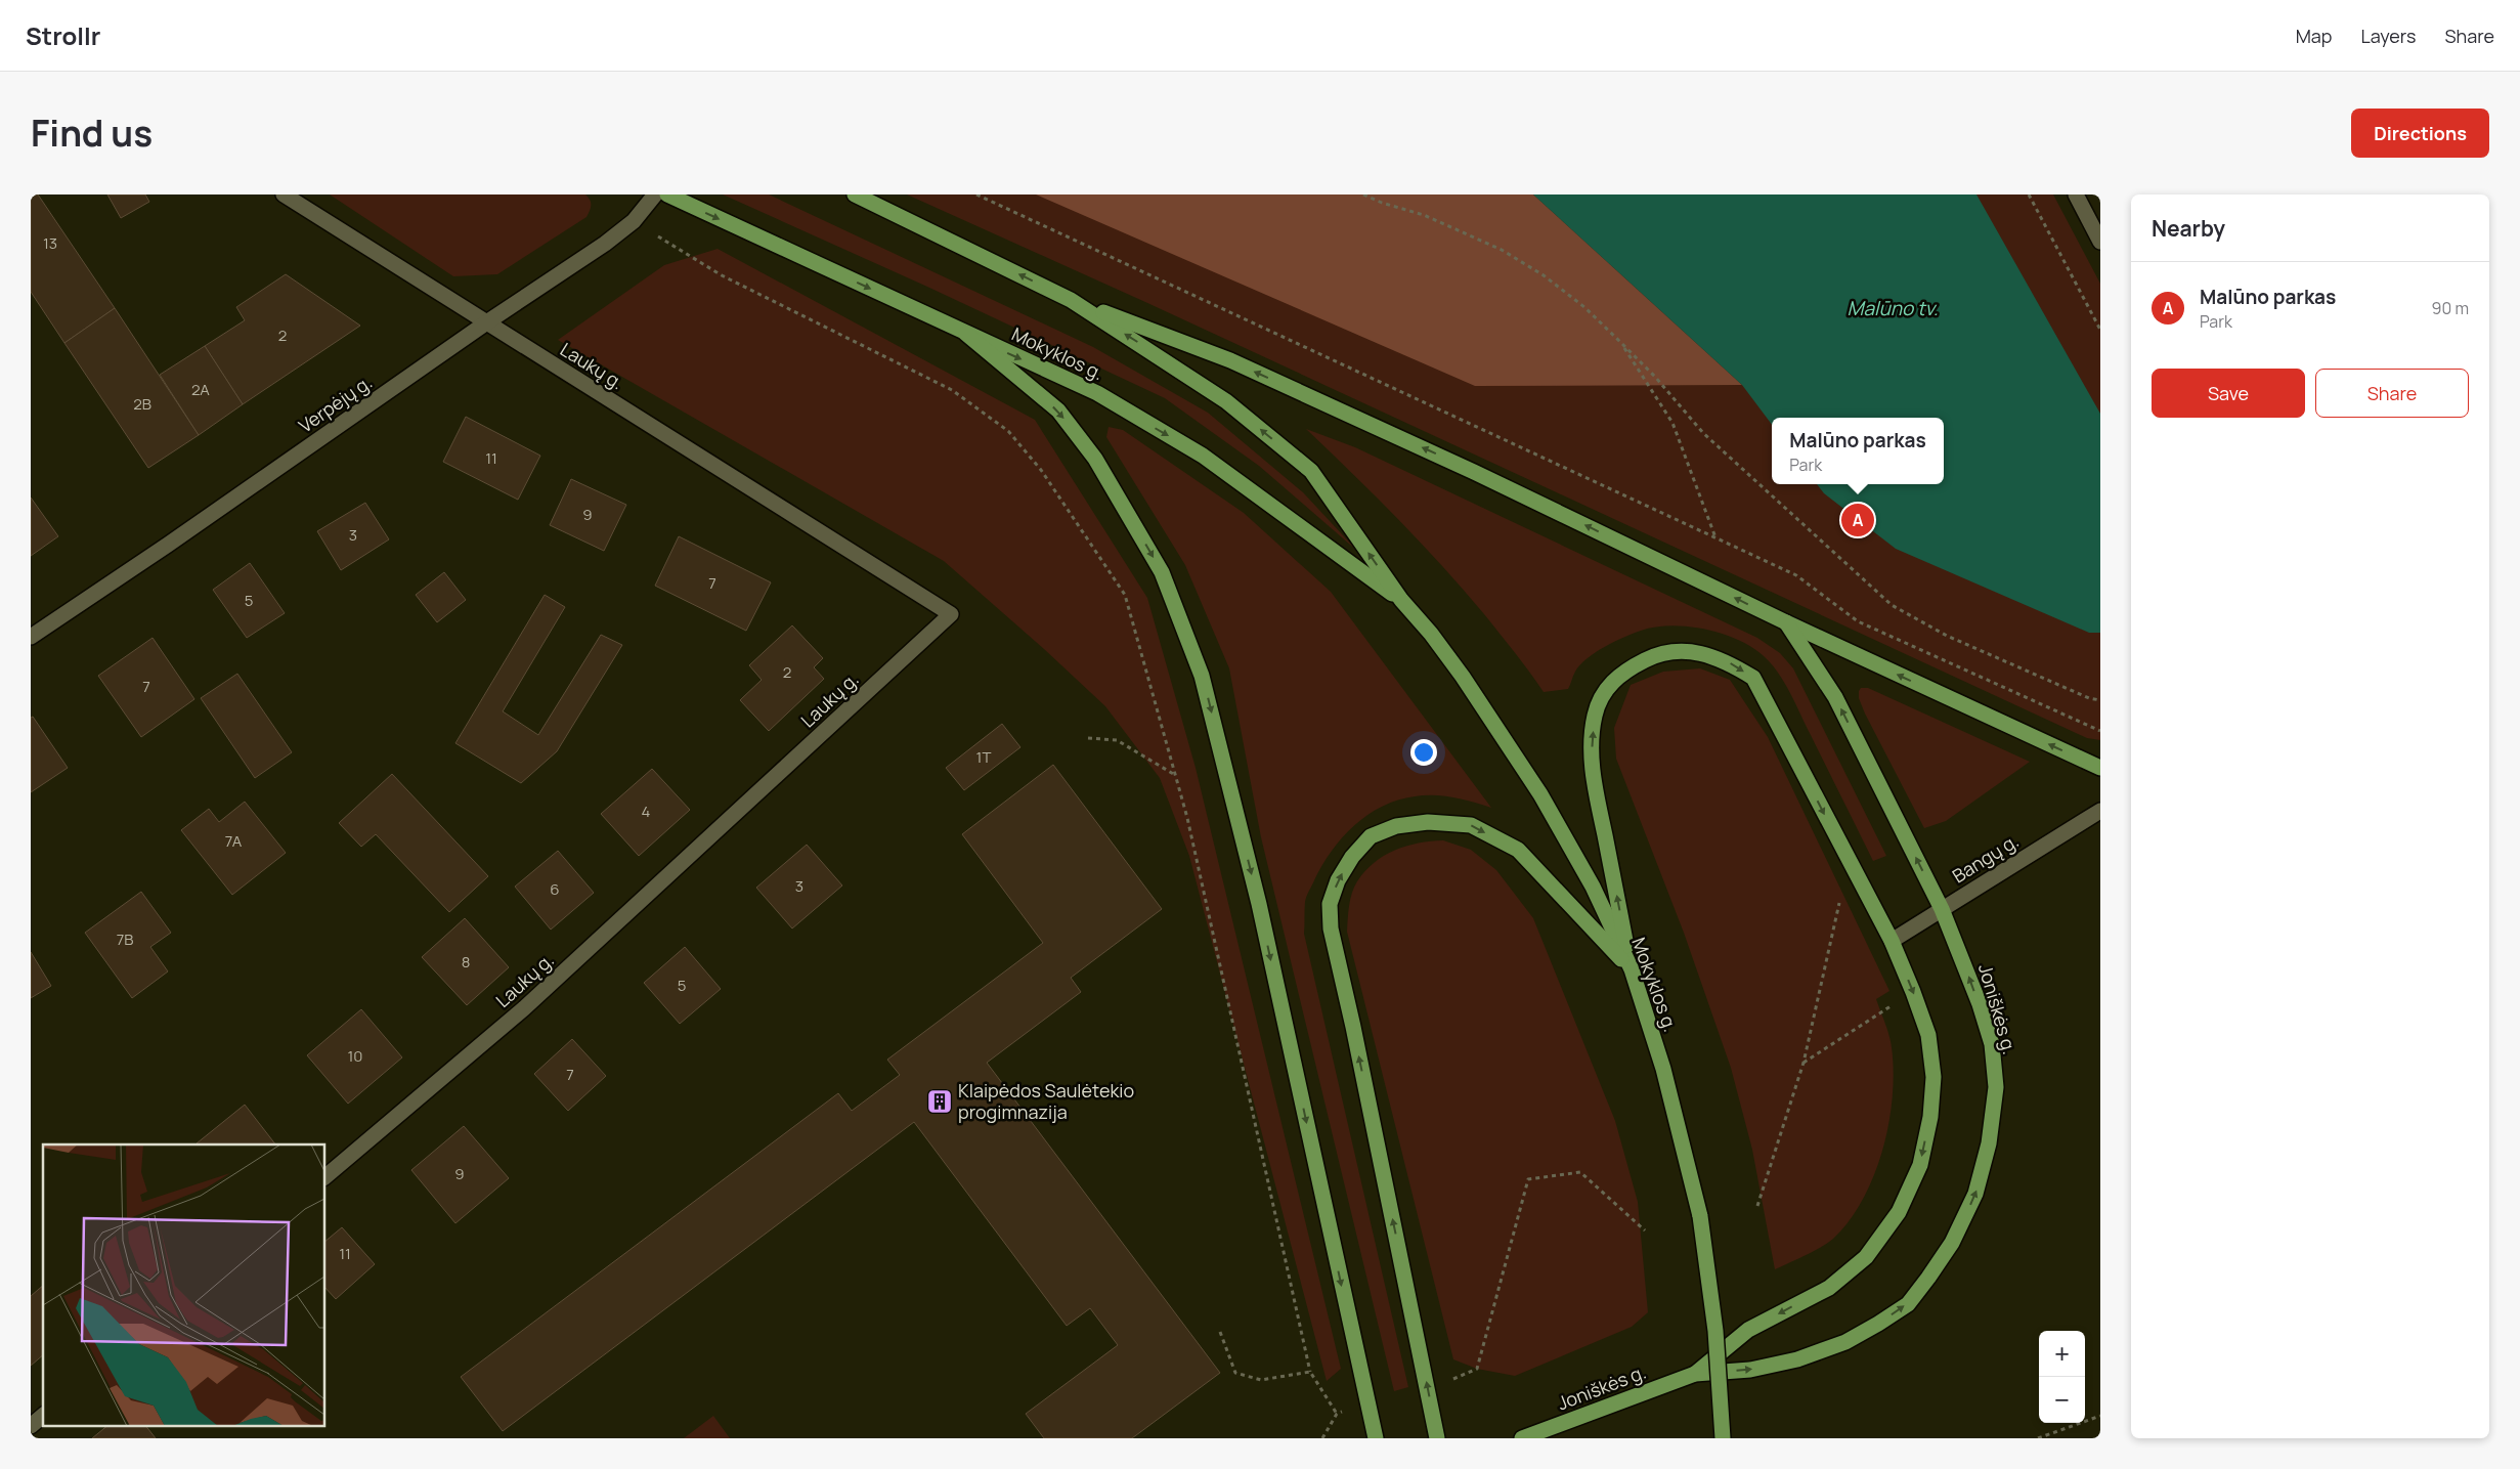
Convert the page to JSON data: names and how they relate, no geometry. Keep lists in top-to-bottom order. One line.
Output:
{"streets":{"main road":["Mokyklos g.","Joniškės g."],"street":["Laukų g.","Verpėjų g.","Bangų g."]},"crossings":[["Mokyklos g.","Joniškės g."],["Laukų g.","Verpėjų g."],["Bangų g.","Joniškės g."]],"water":["Malūno tv."],"places":{"building":["Klaipėdos Saulėtekio progimnazija"]},"house_numbers":["13","2","2A","2B","11","9","3","7","5","2","7","1T","4","7A","3","6","7B","8","5","10","7","9","11"],"page":{"header":"Strollr","nav":["Map","Layers","Share"],"title":"Find us","buttons":["Directions",["Save","Share"]],"heading":"Nearby","list":[{"mark":"A","name":"Malūno parkas","note":"Park","value":"90 m"}],"popup":["Malūno parkas","Park"],"pins":"A","map_buttons":["+","−"]}}
